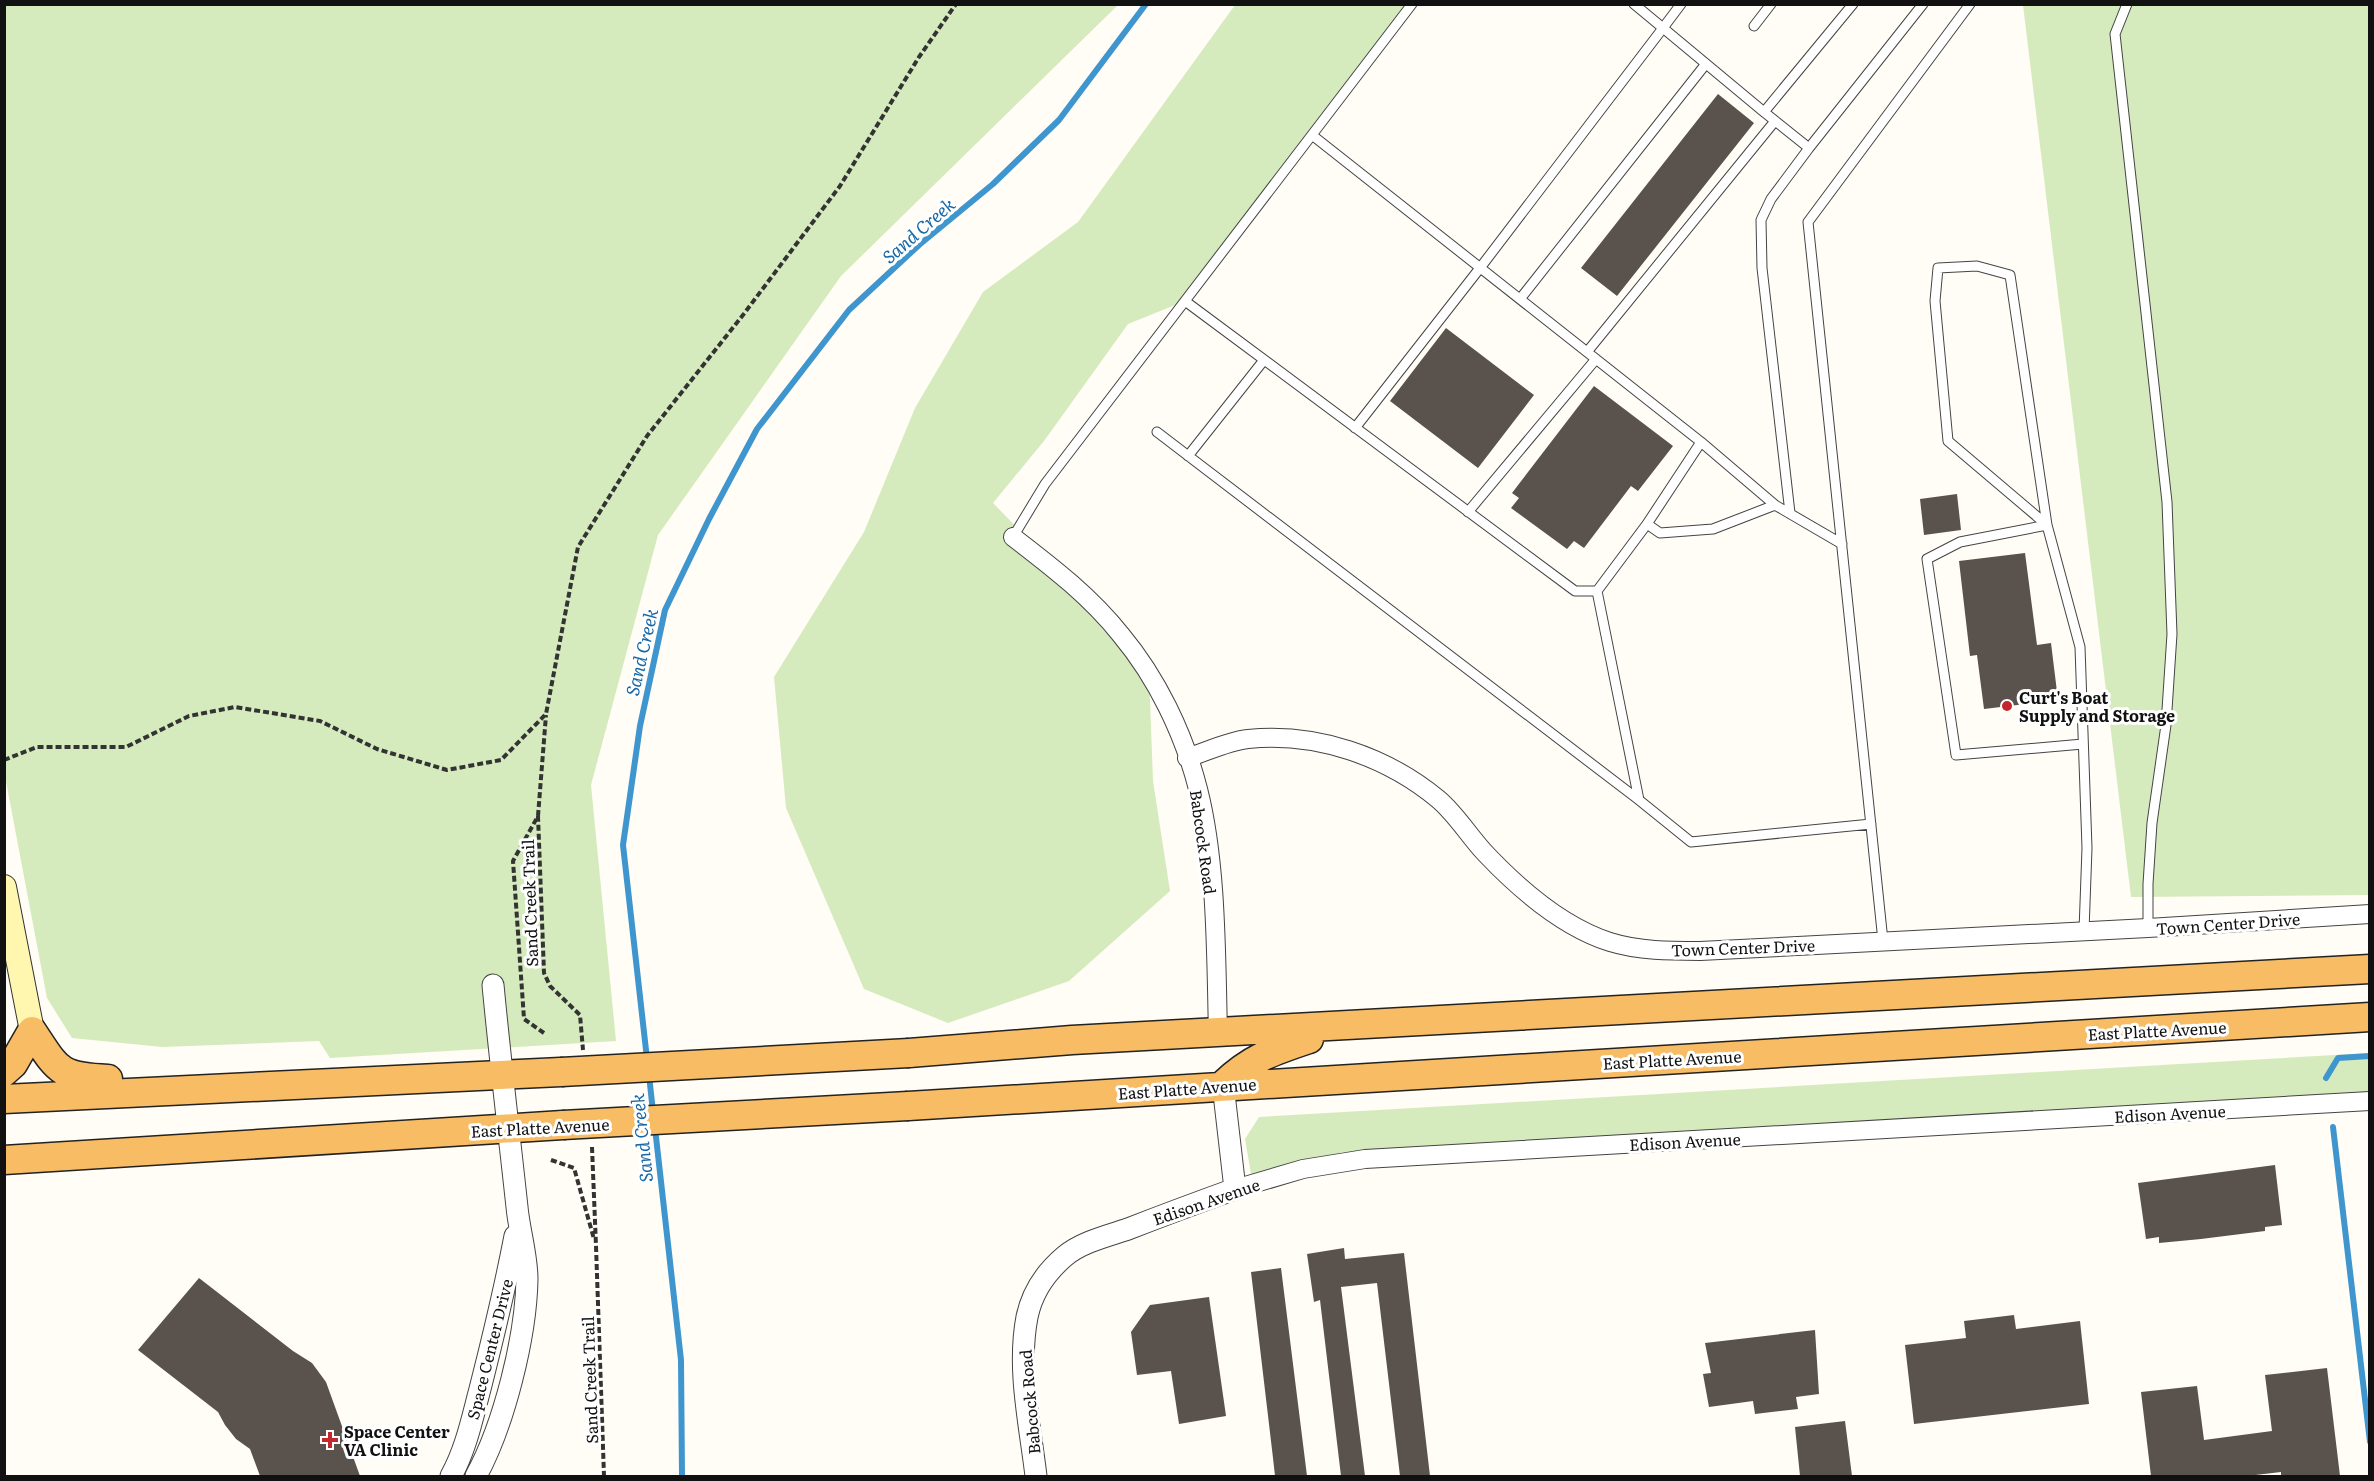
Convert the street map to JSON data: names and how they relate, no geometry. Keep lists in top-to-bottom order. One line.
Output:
{"streets":{"highway":["East Platte Avenue"],"street":["Babcock Road","Town Center Drive","Edison Avenue","Space Center Drive"],"path":["Sand Creek Trail"]},"crossings":[["Babcock Road","Town Center Drive"],["Babcock Road","Edison Avenue"],["East Platte Avenue","Space Center Drive"]],"water":["Sand Creek"],"places":{"other":["Curt's Boat Supply and Storage"],"health":["Space Center VA Clinic"]}}
